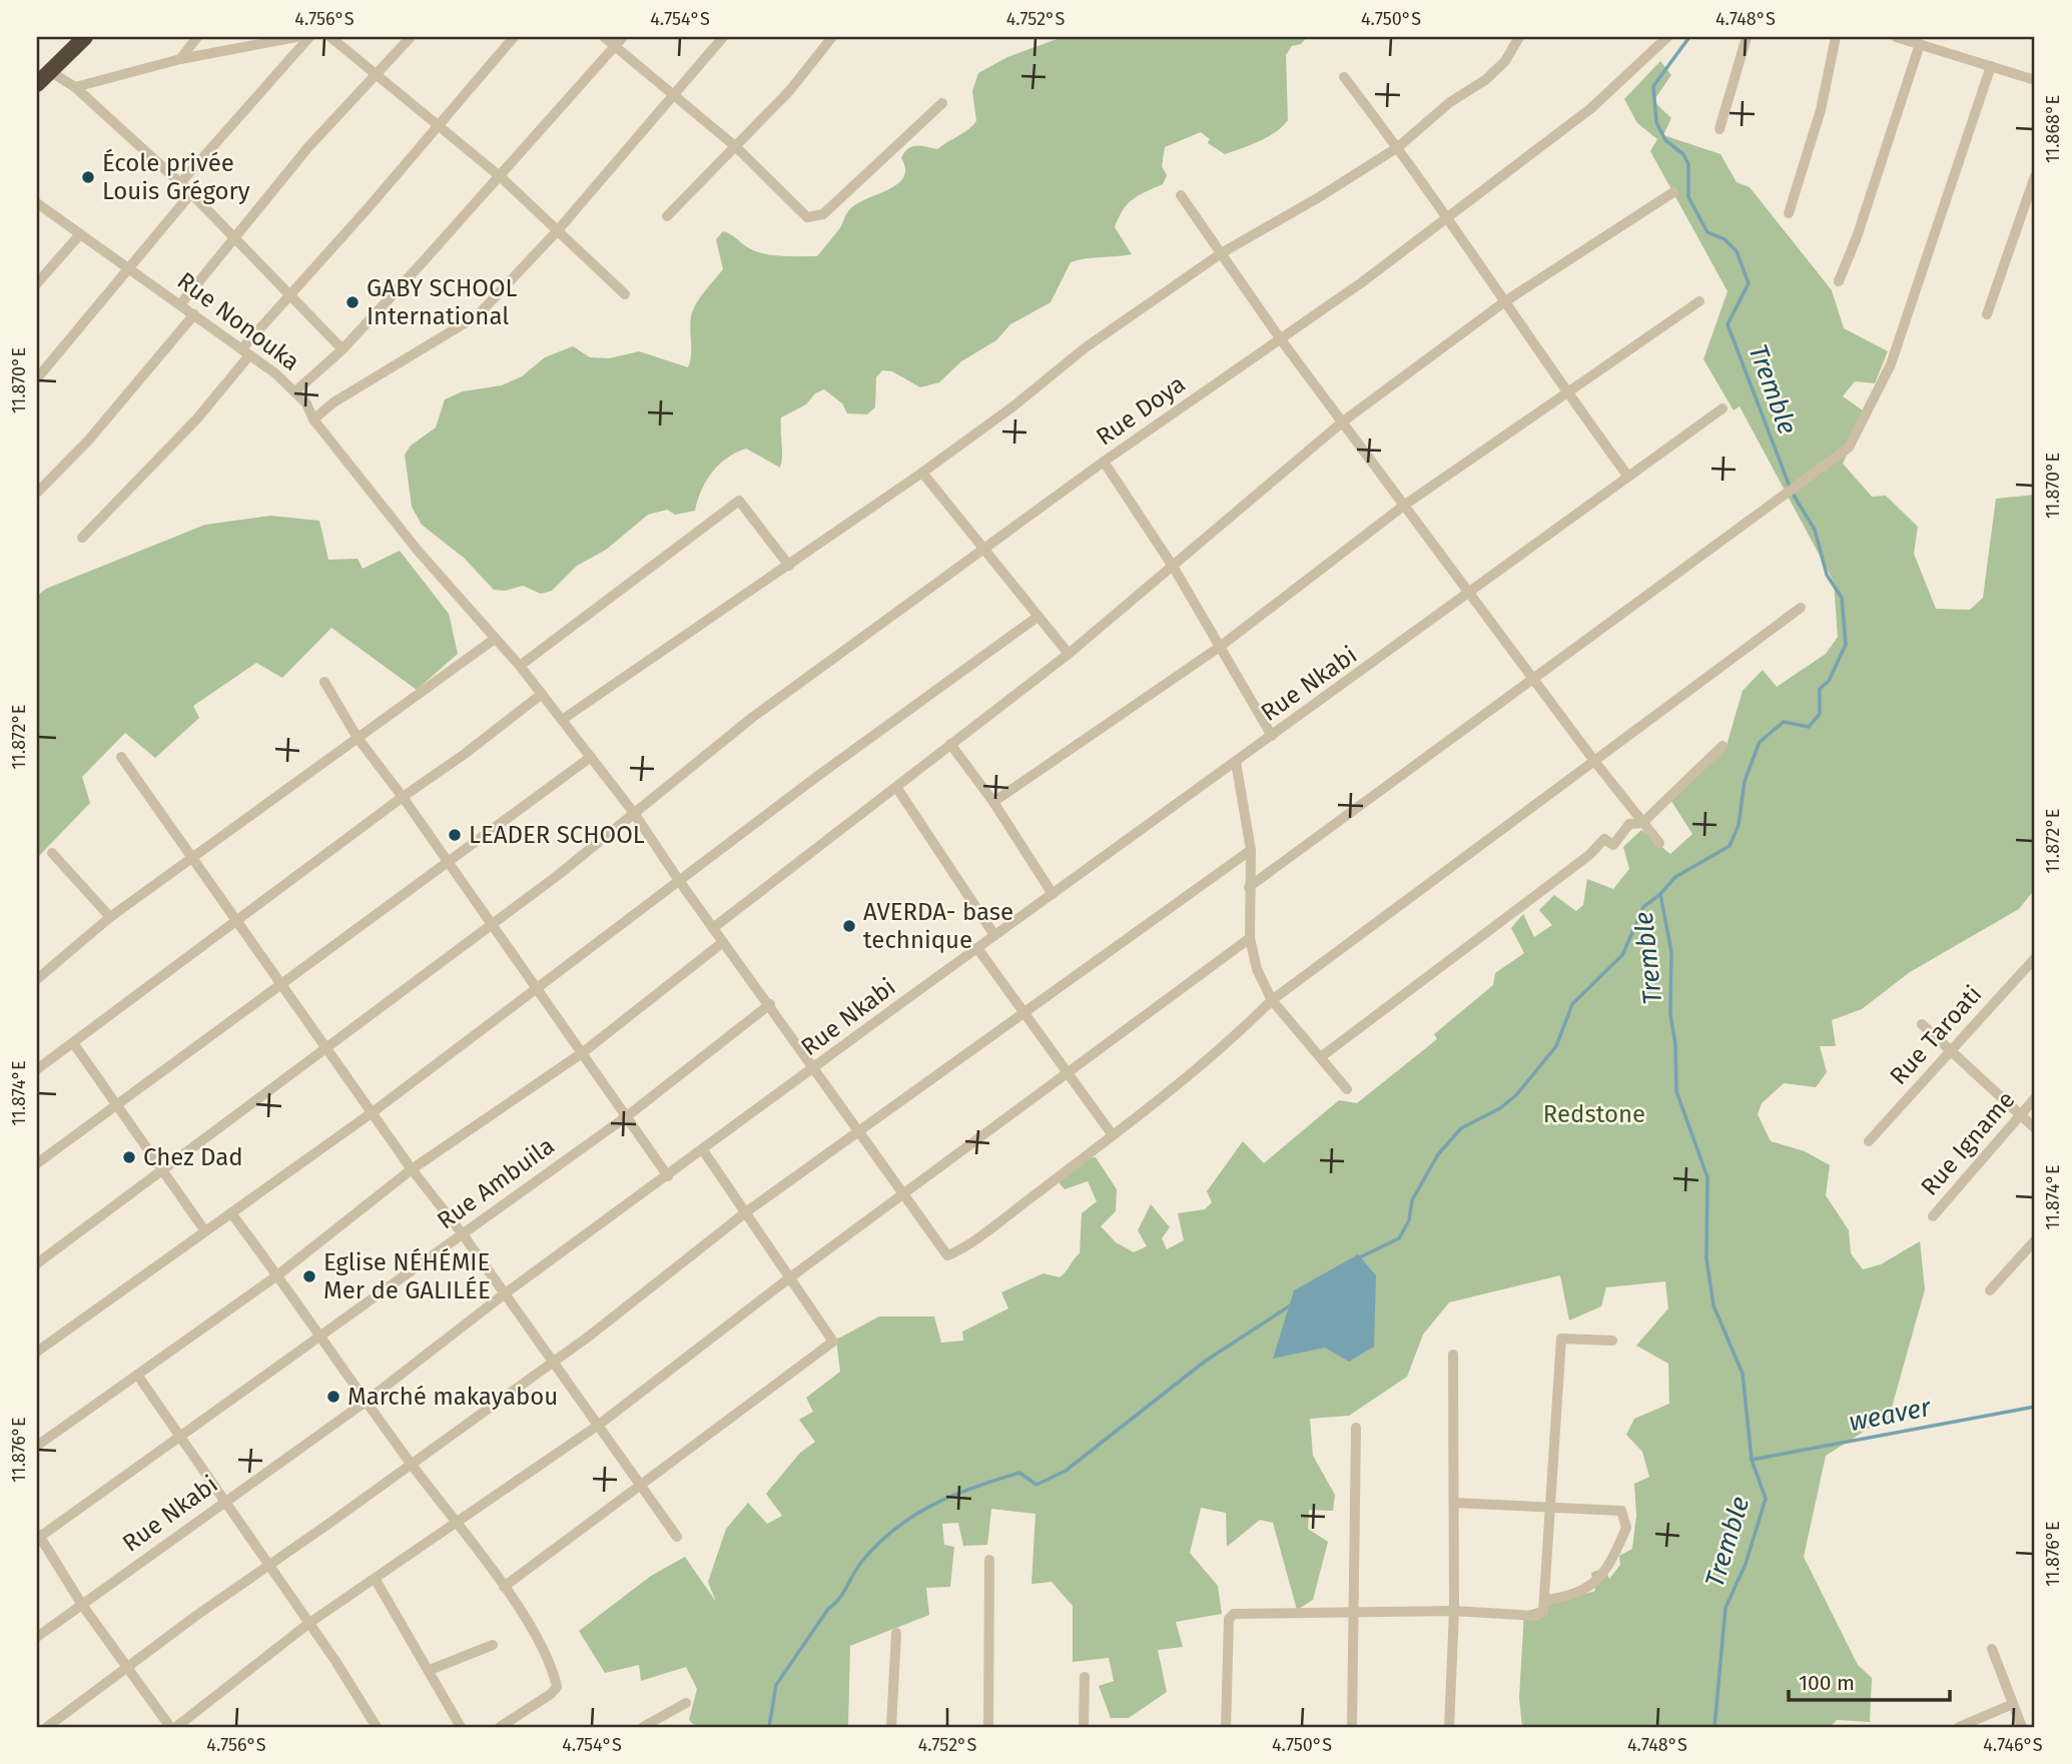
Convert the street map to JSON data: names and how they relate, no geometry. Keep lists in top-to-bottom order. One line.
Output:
{"streets":{"street":["Rue Nonouka","Rue Doya","Rue Nkabi","Rue Taroati","Rue Igname","Rue Ambuila"]},"crossings":[["Rue Nonouka","Rue Doya"],["Rue Nonouka","Rue Nkabi"],["Rue Nonouka","Rue Ambuila"]],"water":["Tremble","weaver"],"parks":["Redstone"],"places":["École privée Louis Grégory","GABY SCHOOL International","LEADER SCHOOL","AVERDA- base technique","Chez Dad","Eglise NÉHÉMIE Mer de GALILÉE","Marché makayabou"],"scale_bar":"100 m","coordinates":["4.756°S","4.754°S","4.752°S","4.750°S","4.748°S","11.868°E","11.870°E","11.872°E","11.874°E","11.876°E","4.746°S"]}
